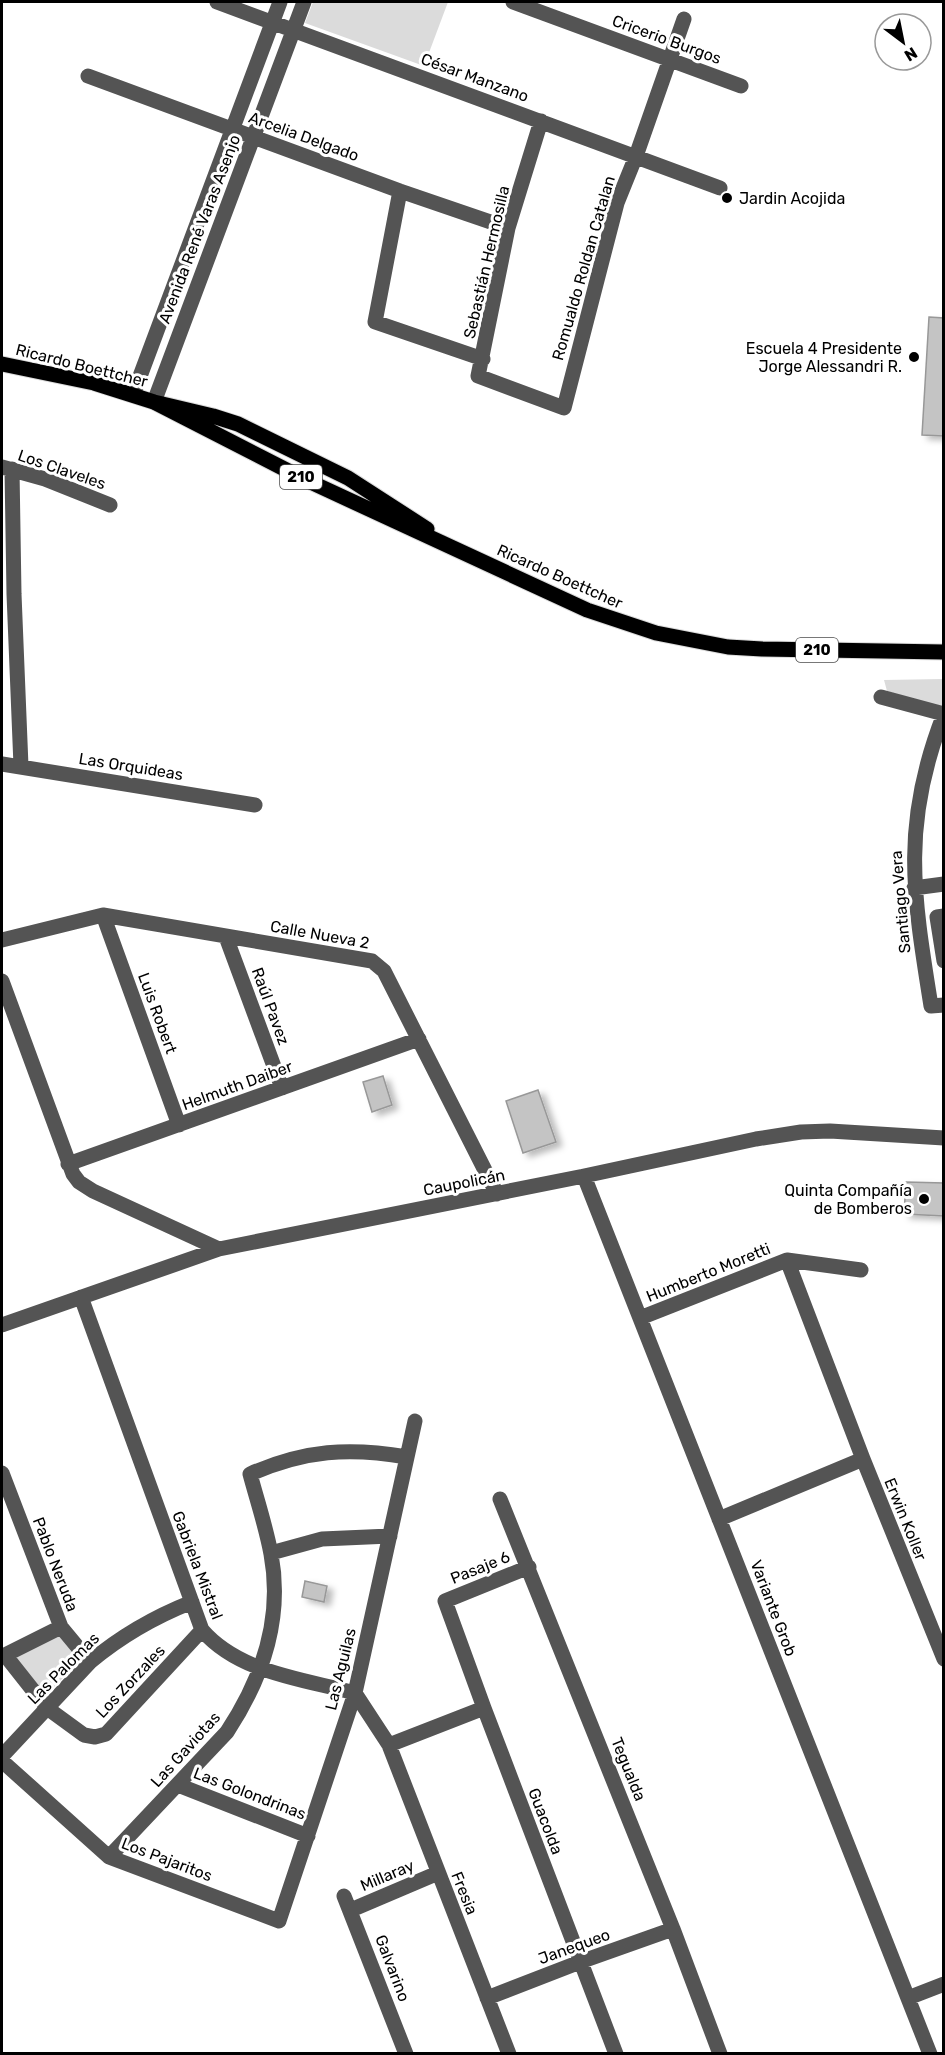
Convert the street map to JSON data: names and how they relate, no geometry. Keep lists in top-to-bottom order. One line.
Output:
{"streets":{"main road":["Ricardo Boettcher","210"],"street":["Cricerio Burgos","César Manzano","Arcelia Delgado","Avenida René Varas Asenjo","Sebastián Hermosilla","Romualdo Roldan Catalan","Los Claveles","Las Orquideas","Santiago Vera","Calle Nueva 2","Raúl Pavez","Luis Robert","Helmuth Daiber","Caupolicán","Humberto Moretti","Erwin Koller","Pablo Neruda","Gabriela Mistral","Pasaje 6","Variante Grob","Las Palomas","Las Aguilas","Los Zorzales","Las Gaviotas","Tegualda","Las Golondrinas","Guacolda","Los Pajaritos","Millaray","Fresia","Janequeo","Galvarino"]},"crossings":[["Cricerio Burgos","Romualdo Roldan Catalan"],["César Manzano","Avenida René Varas Asenjo"],["César Manzano","Sebastián Hermosilla"],["César Manzano","Romualdo Roldan Catalan"],["Arcelia Delgado","Avenida René Varas Asenjo"],["Arcelia Delgado","Sebastián Hermosilla"],["Avenida René Varas Asenjo","Ricardo Boettcher"],["Sebastián Hermosilla","Romualdo Roldan Catalan"],["Calle Nueva 2","Raúl Pavez"],["Calle Nueva 2","Luis Robert"],["Calle Nueva 2","Helmuth Daiber"],["Calle Nueva 2","Caupolicán"],["Raúl Pavez","Helmuth Daiber"],["Luis Robert","Helmuth Daiber"],["Caupolicán","Gabriela Mistral"],["Caupolicán","Variante Grob"],["Humberto Moretti","Erwin Koller"],["Humberto Moretti","Variante Grob"],["Pablo Neruda","Las Palomas"],["Pablo Neruda","Los Zorzales"],["Gabriela Mistral","Las Palomas"],["Gabriela Mistral","Las Aguilas"],["Gabriela Mistral","Los Zorzales"],["Gabriela Mistral","Las Gaviotas"],["Pasaje 6","Tegualda"],["Pasaje 6","Guacolda"],["Las Palomas","Los Zorzales"],["Las Aguilas","Las Gaviotas"],["Las Aguilas","Las Golondrinas"],["Las Aguilas","Los Pajaritos"],["Las Gaviotas","Las Golondrinas"],["Las Gaviotas","Los Pajaritos"],["Tegualda","Janequeo"],["Guacolda","Janequeo"],["Millaray","Fresia"],["Millaray","Galvarino"],["Fresia","Janequeo"]],"places":["Jardin Acojida","Escuela 4 Presidente Jorge Alessandri R.","Quinta Compañía de Bomberos"],"north":"bottom right"}
